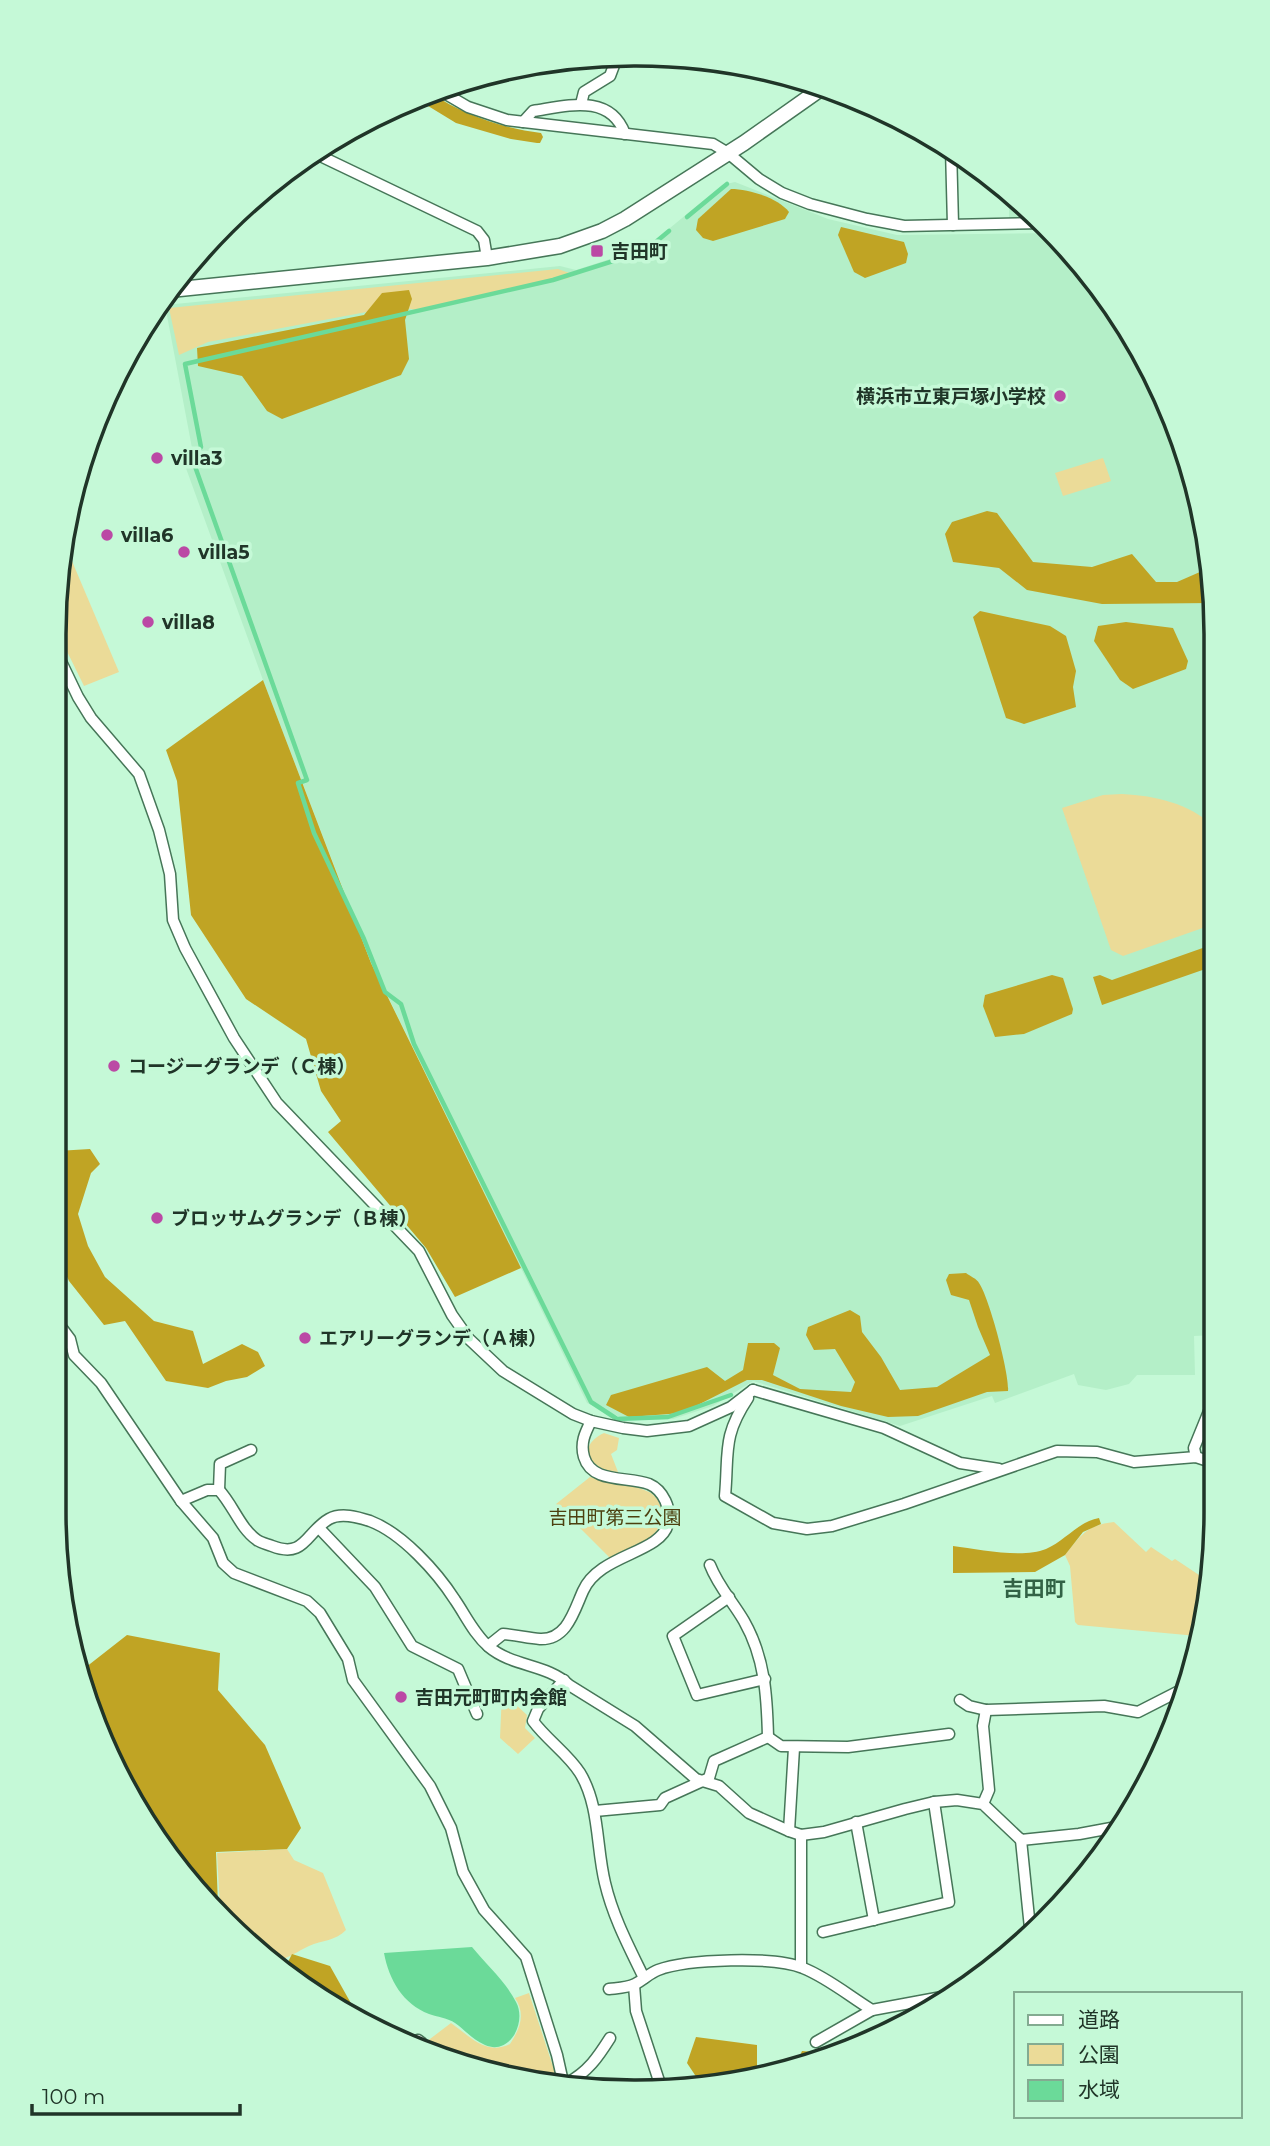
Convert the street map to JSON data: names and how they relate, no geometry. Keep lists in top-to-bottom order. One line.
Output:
{"districts":["吉田町"],"parks":["吉田町第三公園"],"places":{"transit":["吉田町"],"other":["横浜市立東戸塚小学校","villa3","villa6","villa5","villa8","コージーグランデ（Ｃ棟）","ブロッサムグランデ（Ｂ棟）","エアリーグランデ（Ａ棟）","吉田元町町内会館"]},"legend":["道路","公園","水域"],"scale_bar":"100 m"}
